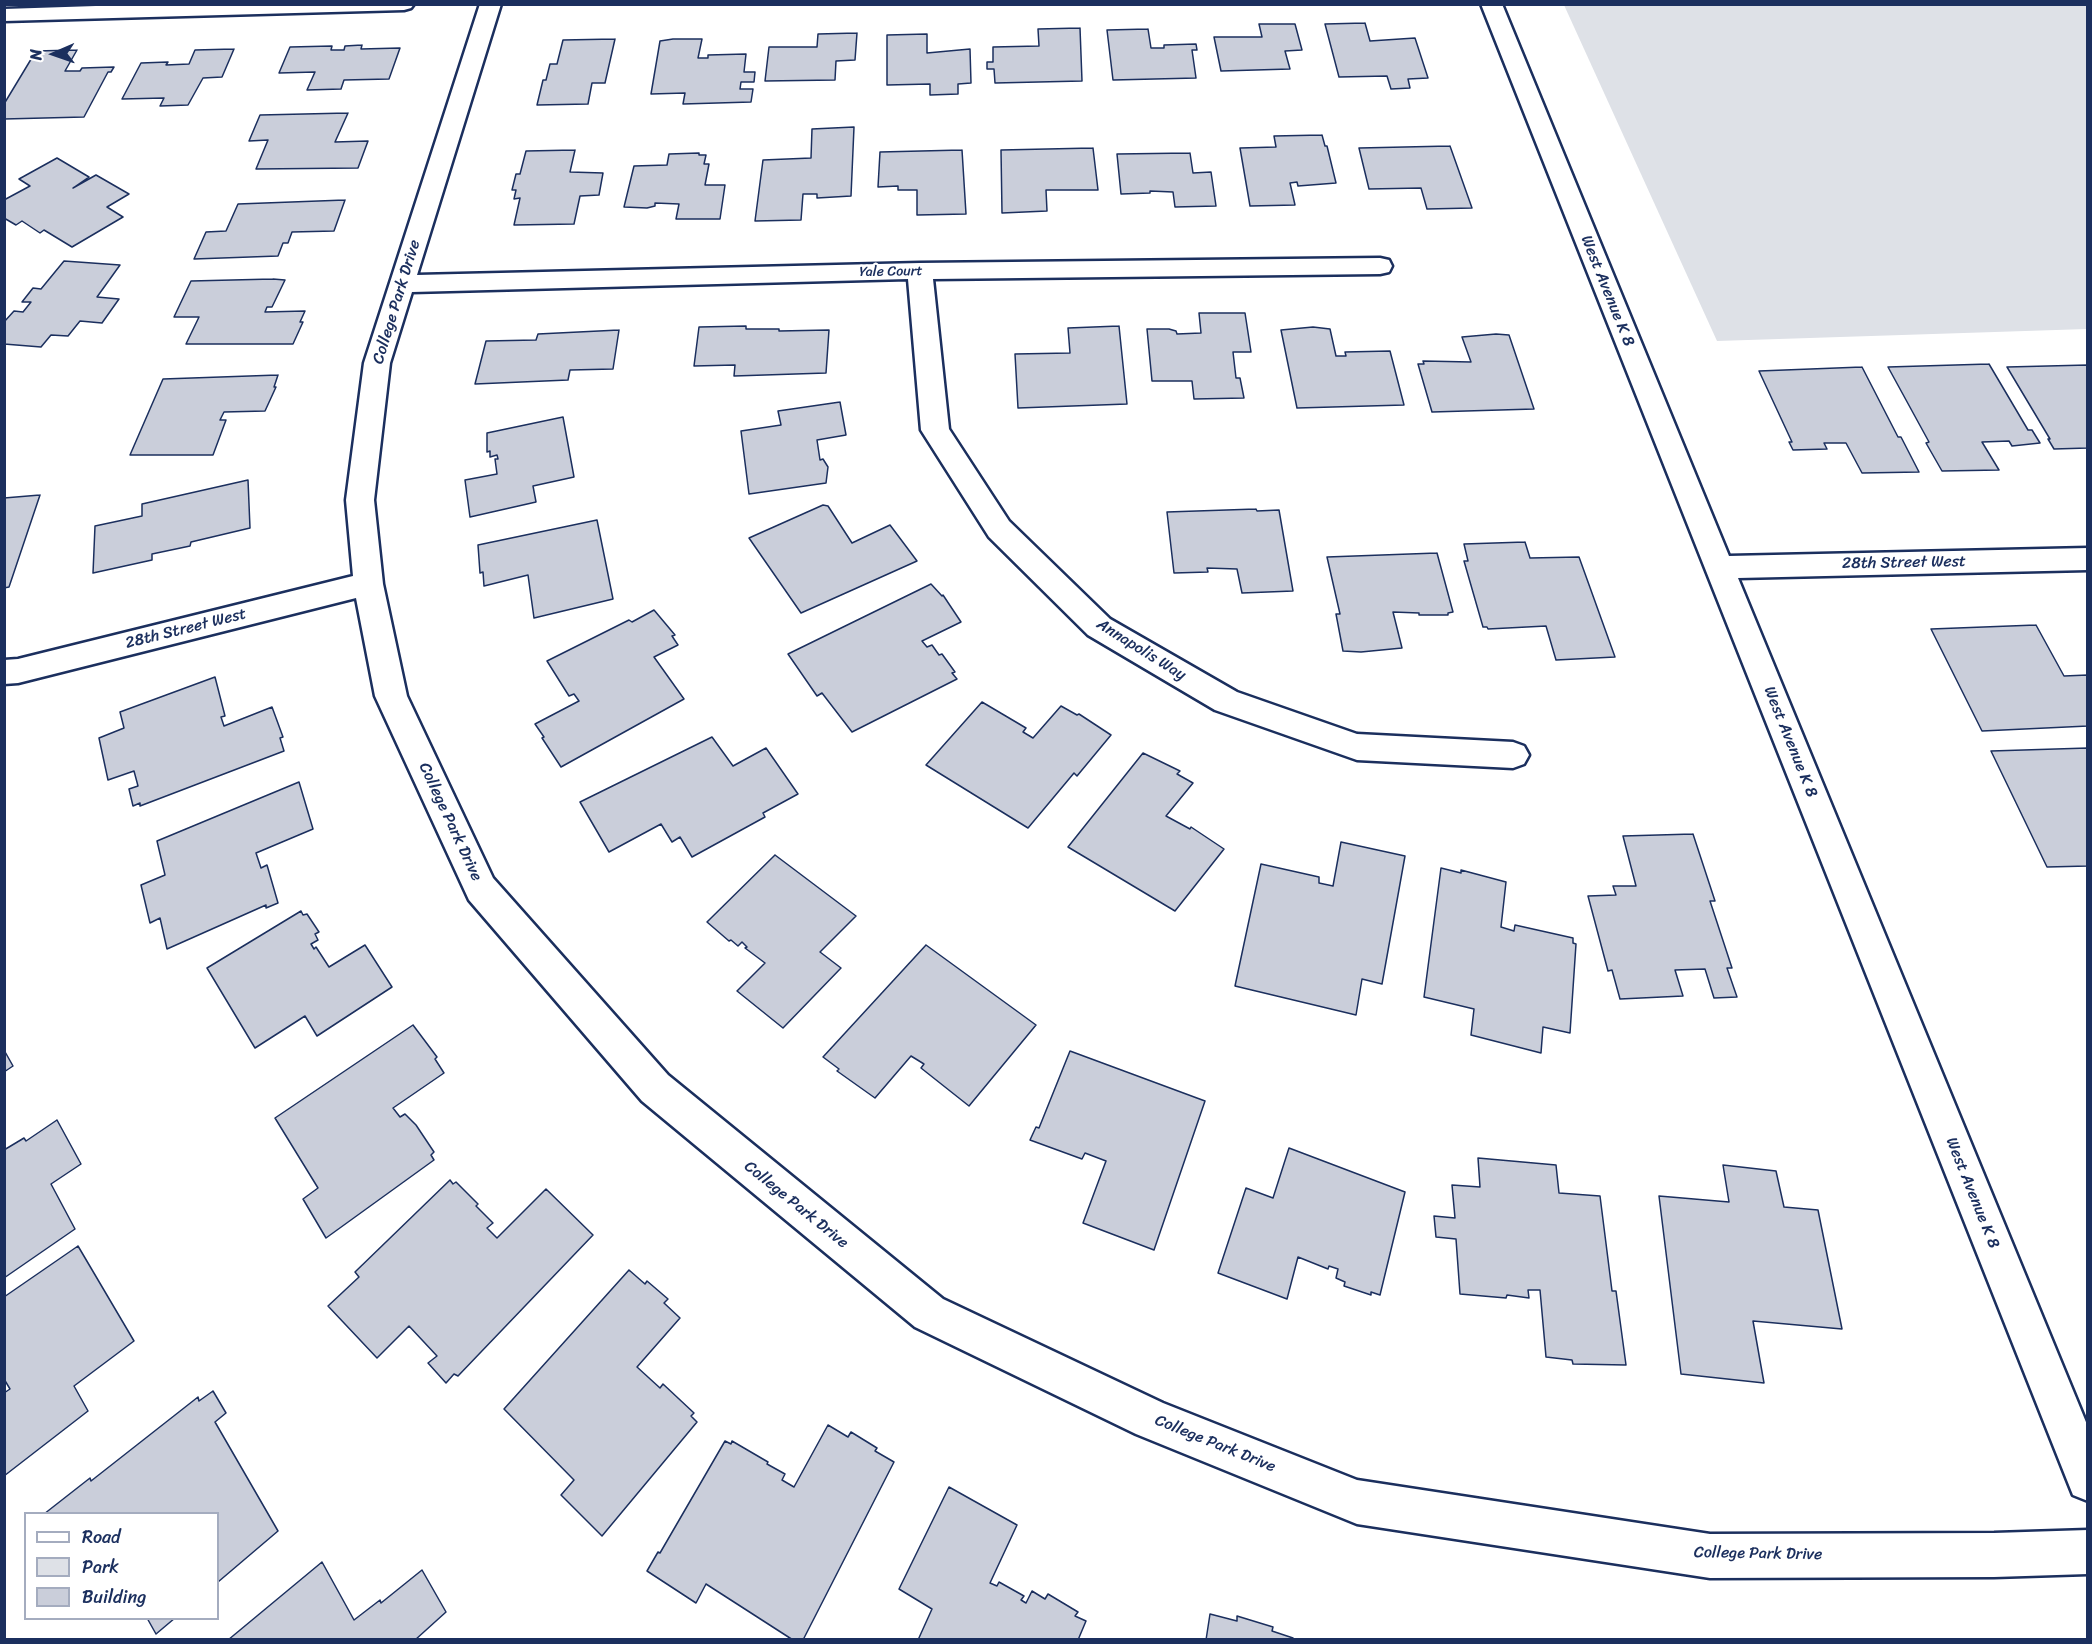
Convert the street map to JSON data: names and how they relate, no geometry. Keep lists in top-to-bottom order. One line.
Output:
{"streets":{"street":["Yale Court","West Avenue K 8","College Park Drive","28th Street West","Annapolis Way"]},"crossings":[["Yale Court","College Park Drive"],["Yale Court","Annapolis Way"],["West Avenue K 8","28th Street West"],["College Park Drive","28th Street West"]],"legend":["Road","Park","Building"],"north":"left"}
